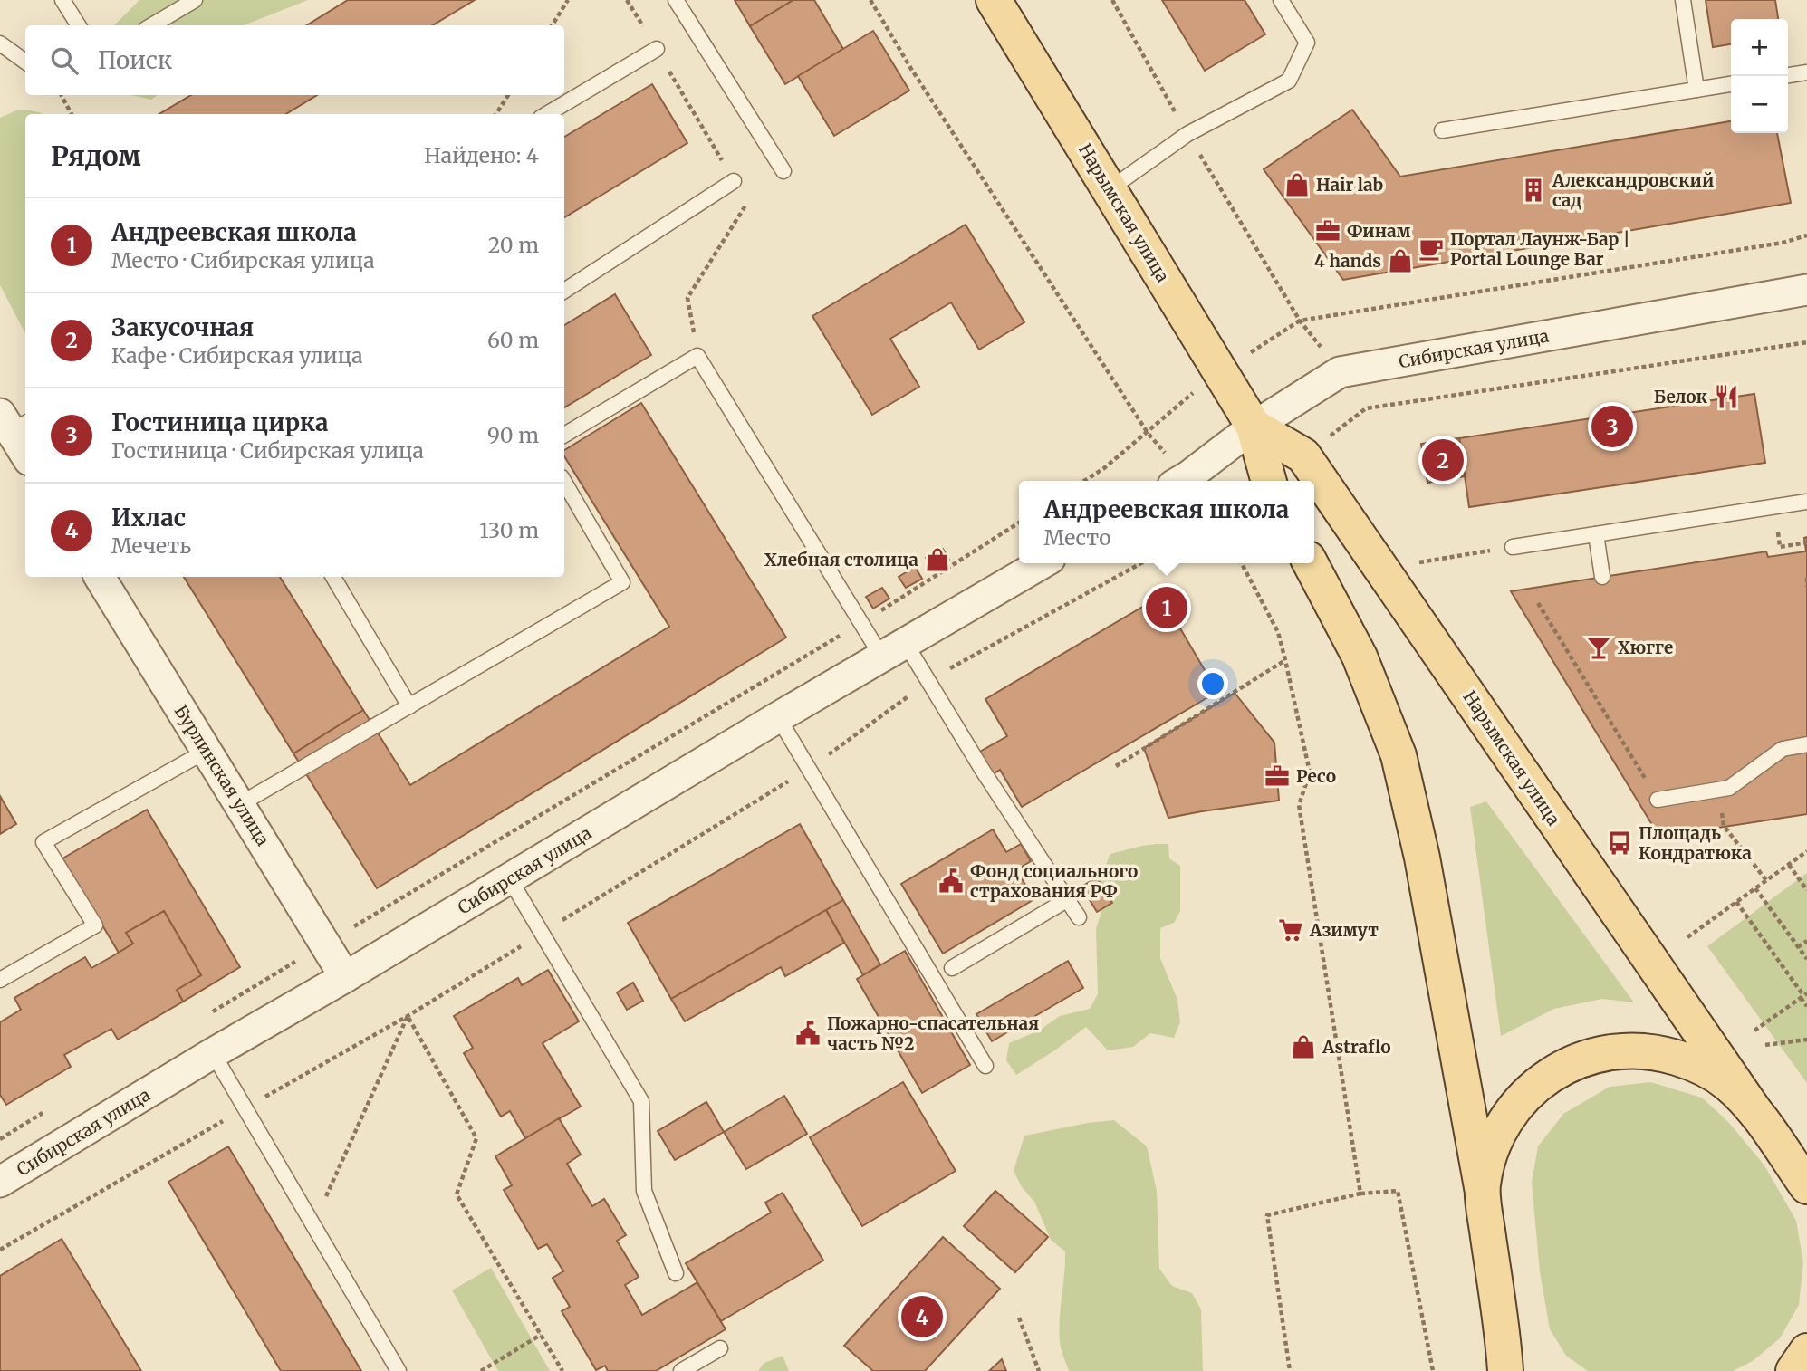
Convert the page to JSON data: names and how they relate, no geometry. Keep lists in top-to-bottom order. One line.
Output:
{"streets":{"main road":["Нарымская улица"],"street":["Сибирская улица","Бурлинская улица"]},"crossings":[["Нарымская улица","Сибирская улица"],["Сибирская улица","Бурлинская улица"]],"places":{"shop":["Hair lab","4 hands","Хлебная столица","Astraflo"],"building":["Александровский сад"],"office":["Финам","Рeco"],"cafe":["Портал Лаунж-Бар | Portal Lounge Bar"],"restaurant":["Белок"],"bar":["Хюгге"],"bus stop":["Площадь Кондратюка"],"public building":["Фонд социального страхования РФ","Пожарно-спасательная часть №2"],"supermarket":["Азимут"]},"page":{"map_buttons":["+","−"],"search":"Поиск","heading":["Рядом","Найдено: 4"],"list":[{"mark":"1","name":"Андреевская школа","note":"Место · Сибирская улица","value":"20 m"},{"mark":"2","name":"Закусочная","note":"Кафе · Сибирская улица","value":"60 m"},{"mark":"3","name":"Гостиница цирка","note":"Гостиница · Сибирская улица","value":"90 m"},{"mark":"4","name":"Ихлас","note":"Мечеть","value":"130 m"}],"pins":["3","2","1","4"],"popup":["Андреевская школа","Место"]}}
